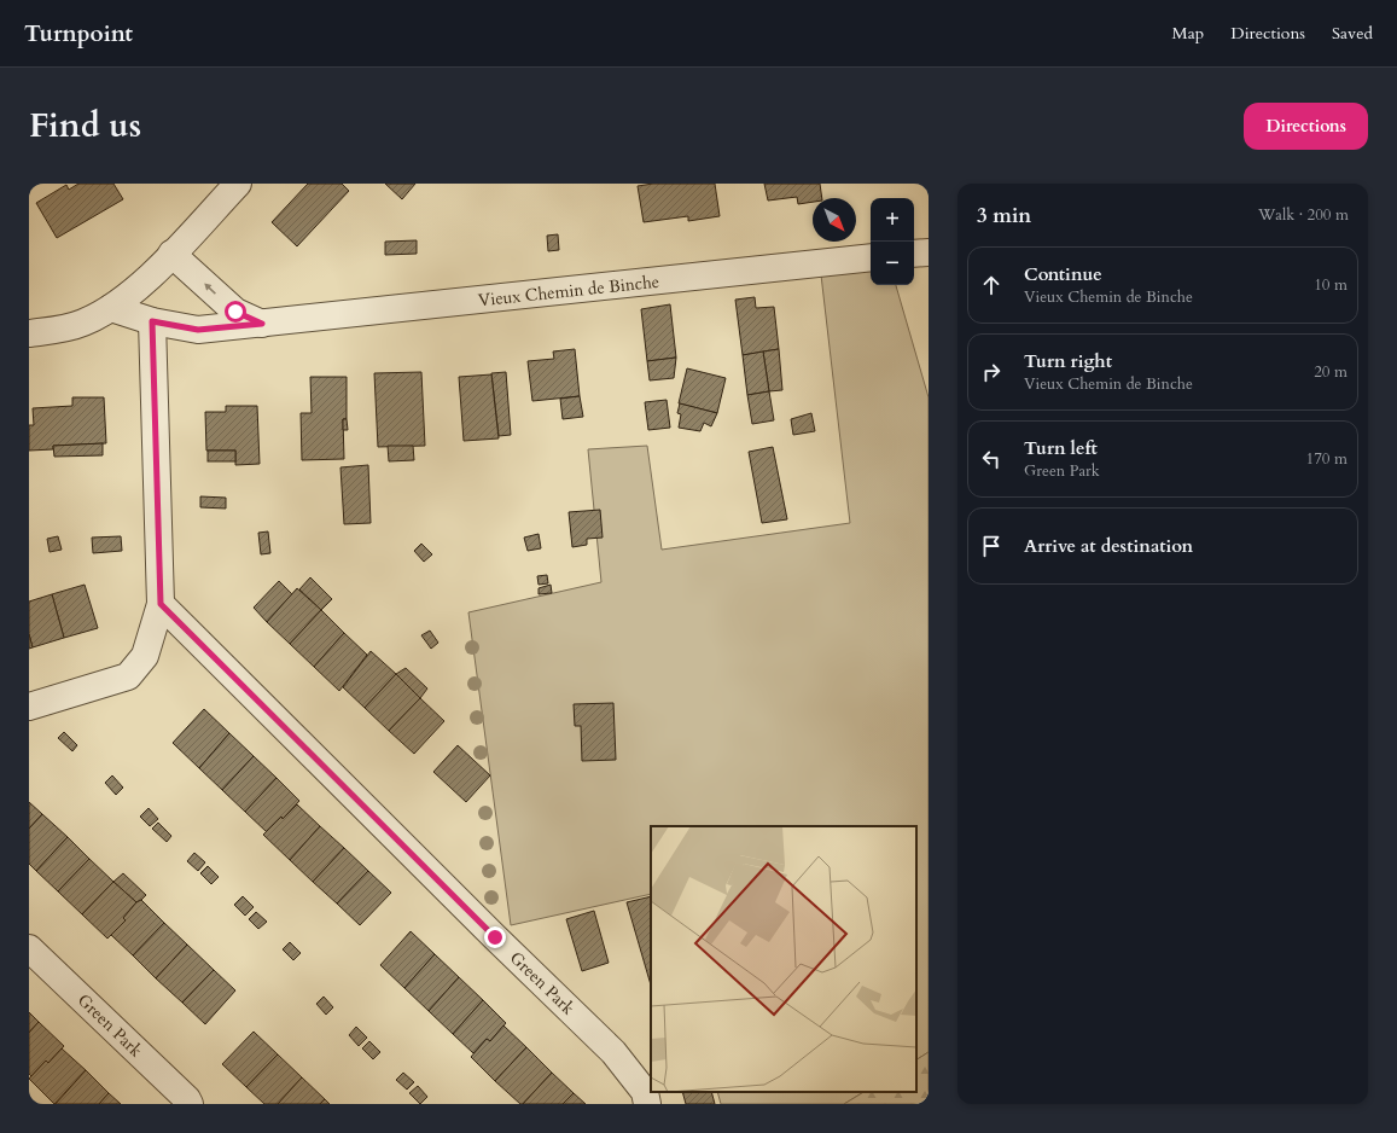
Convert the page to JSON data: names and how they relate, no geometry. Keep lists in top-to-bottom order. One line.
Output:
{"streets":{"street":["Vieux Chemin de Binche","Green Park"]},"north":"bottom right","page":{"header":"Turnpoint","nav":["Map","Directions","Saved"],"title":"Find us","buttons":"Directions","heading":["3 min","Walk · 200 m"],"map_buttons":["+","−"],"list":[["Continue","Vieux Chemin de Binche","10 m"],["Turn right","Vieux Chemin de Binche","20 m"],["Turn left","Green Park","170 m"],"Arrive at destination"]}}
